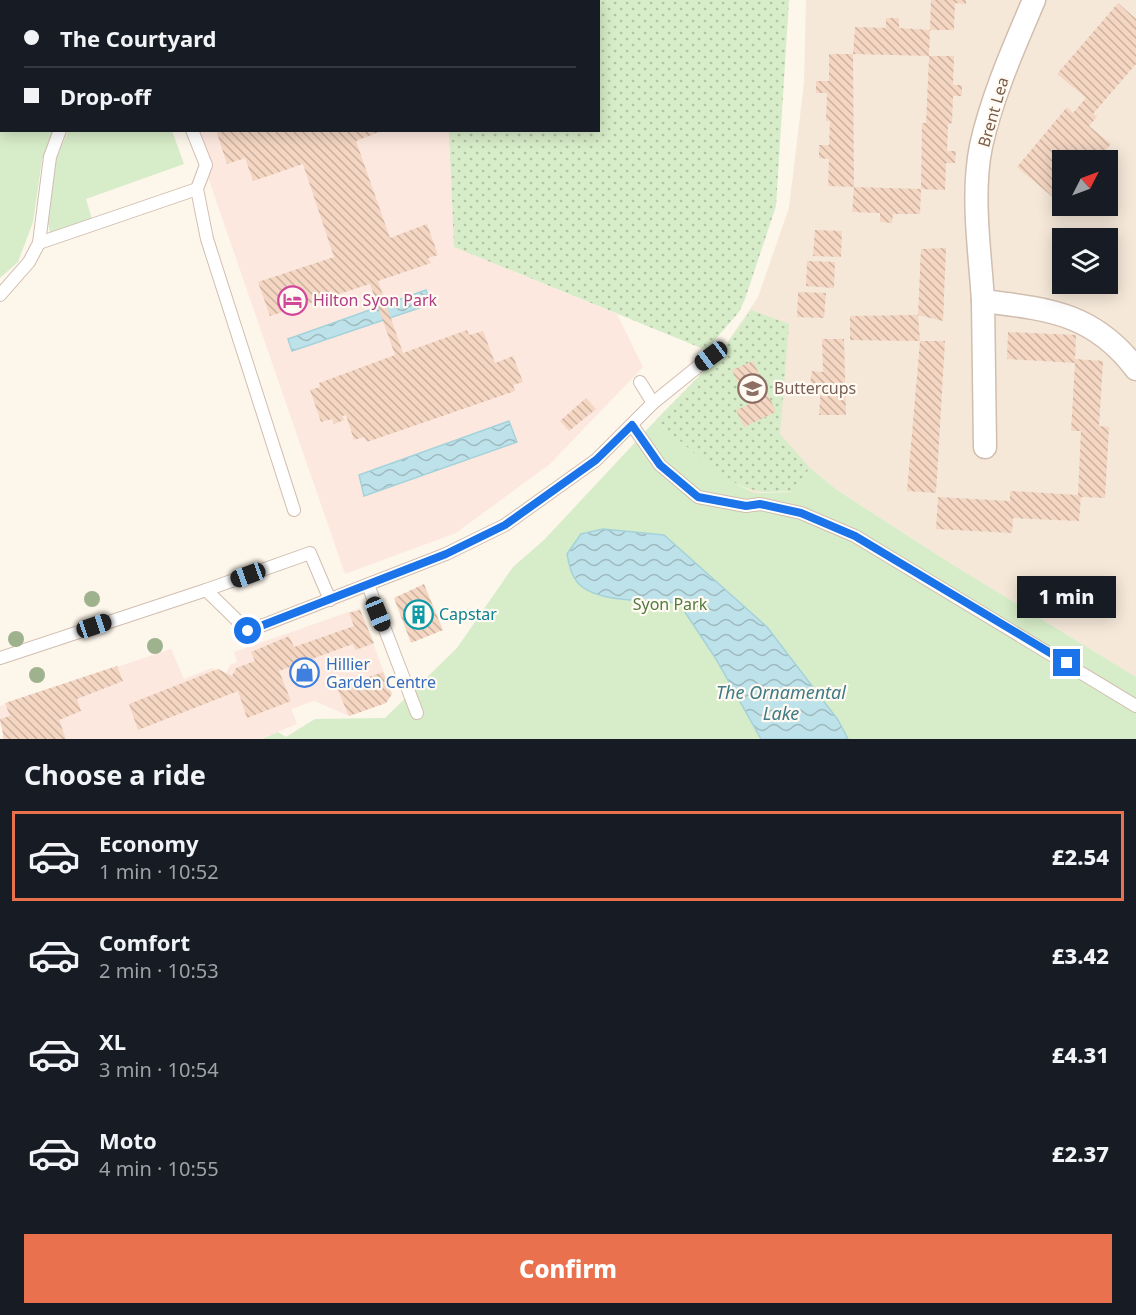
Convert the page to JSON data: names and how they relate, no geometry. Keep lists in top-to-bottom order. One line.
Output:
{"streets":{"street":["Brent Lea"]},"water":["The Ornamental Lake"],"parks":["Syon Park"],"places":{"hotel":["Hilton Syon Park"],"school or university":["Buttercups"],"building":["Capstar"],"shop":["Hillier Garden Centre"]},"north":"top right","page":{"banner":["The Courtyard","Drop-off"],"bubble":"1 min","heading":"Choose a ride","list":[{"name":"Economy","note":"1 min · 10:52","value":"£2.54"},{"name":"Comfort","note":"2 min · 10:53","value":"£3.42"},{"name":"XL","note":"3 min · 10:54","value":"£4.31"},{"name":"Moto","note":"4 min · 10:55","value":"£2.37"}],"buttons":"Confirm"}}
